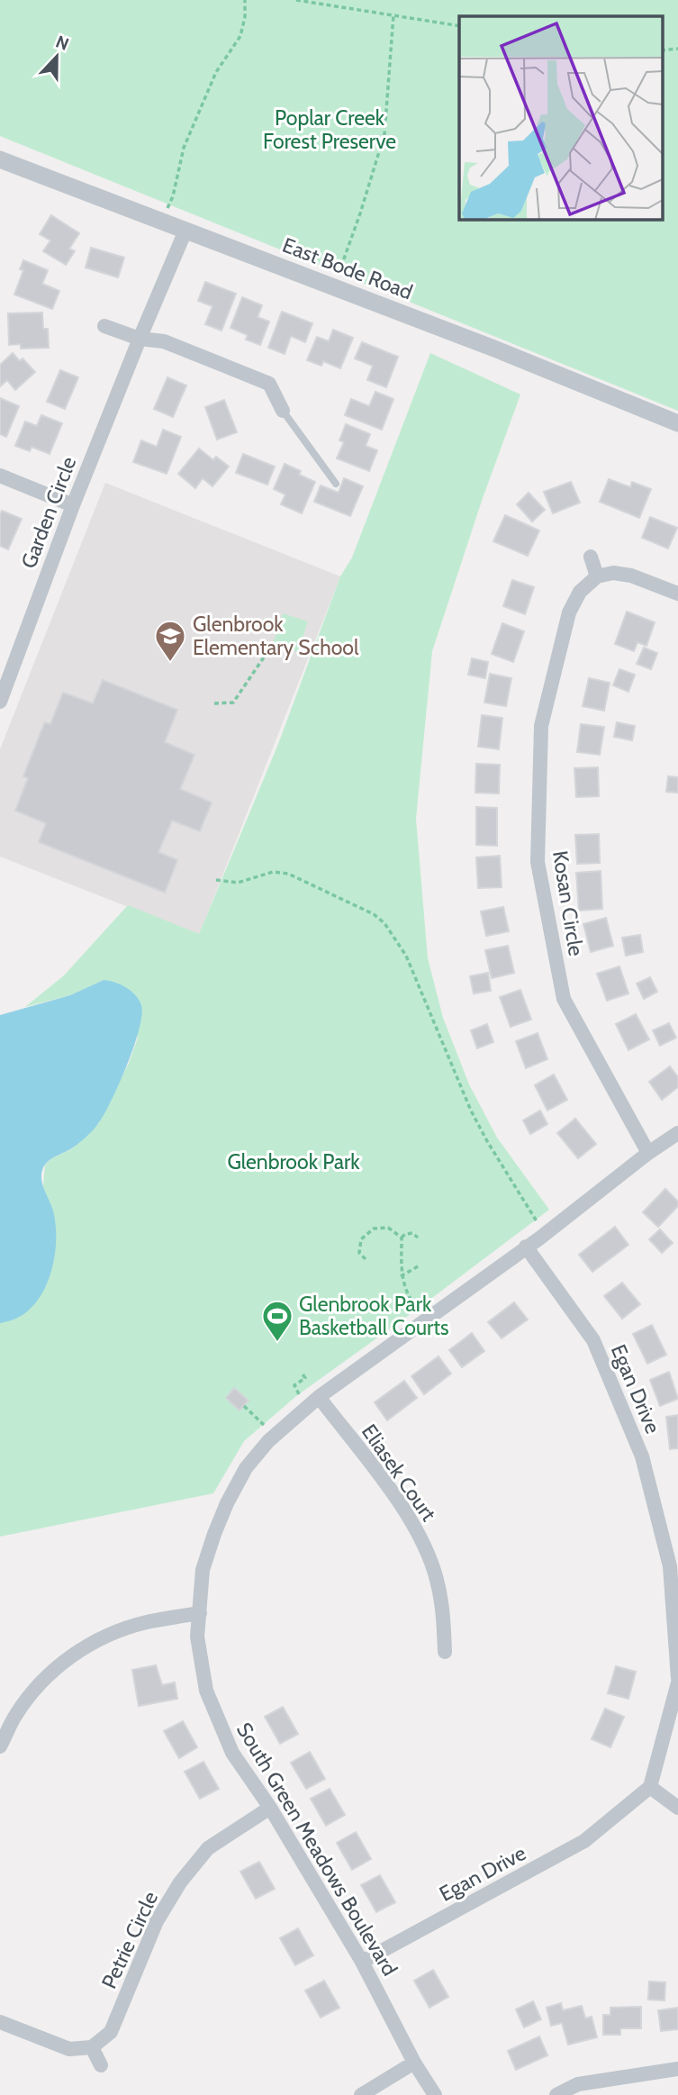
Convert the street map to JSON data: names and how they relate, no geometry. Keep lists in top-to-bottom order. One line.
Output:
{"streets":{"street":["East Bode Road","Garden Circle","Kosan Circle","Egan Drive","Eliasek Court","South Green Meadows Boulevard","Petrie Circle"]},"crossings":[["East Bode Road","Garden Circle"],["Kosan Circle","South Green Meadows Boulevard"],["Egan Drive","South Green Meadows Boulevard"],["Eliasek Court","South Green Meadows Boulevard"],["South Green Meadows Boulevard","Petrie Circle"]],"parks":["Poplar Creek Forest Preserve","Glenbrook Park"],"places":{"school or university":["Glenbrook Elementary School"],"sports":["Glenbrook Park Basketball Courts"]},"north":"top"}
